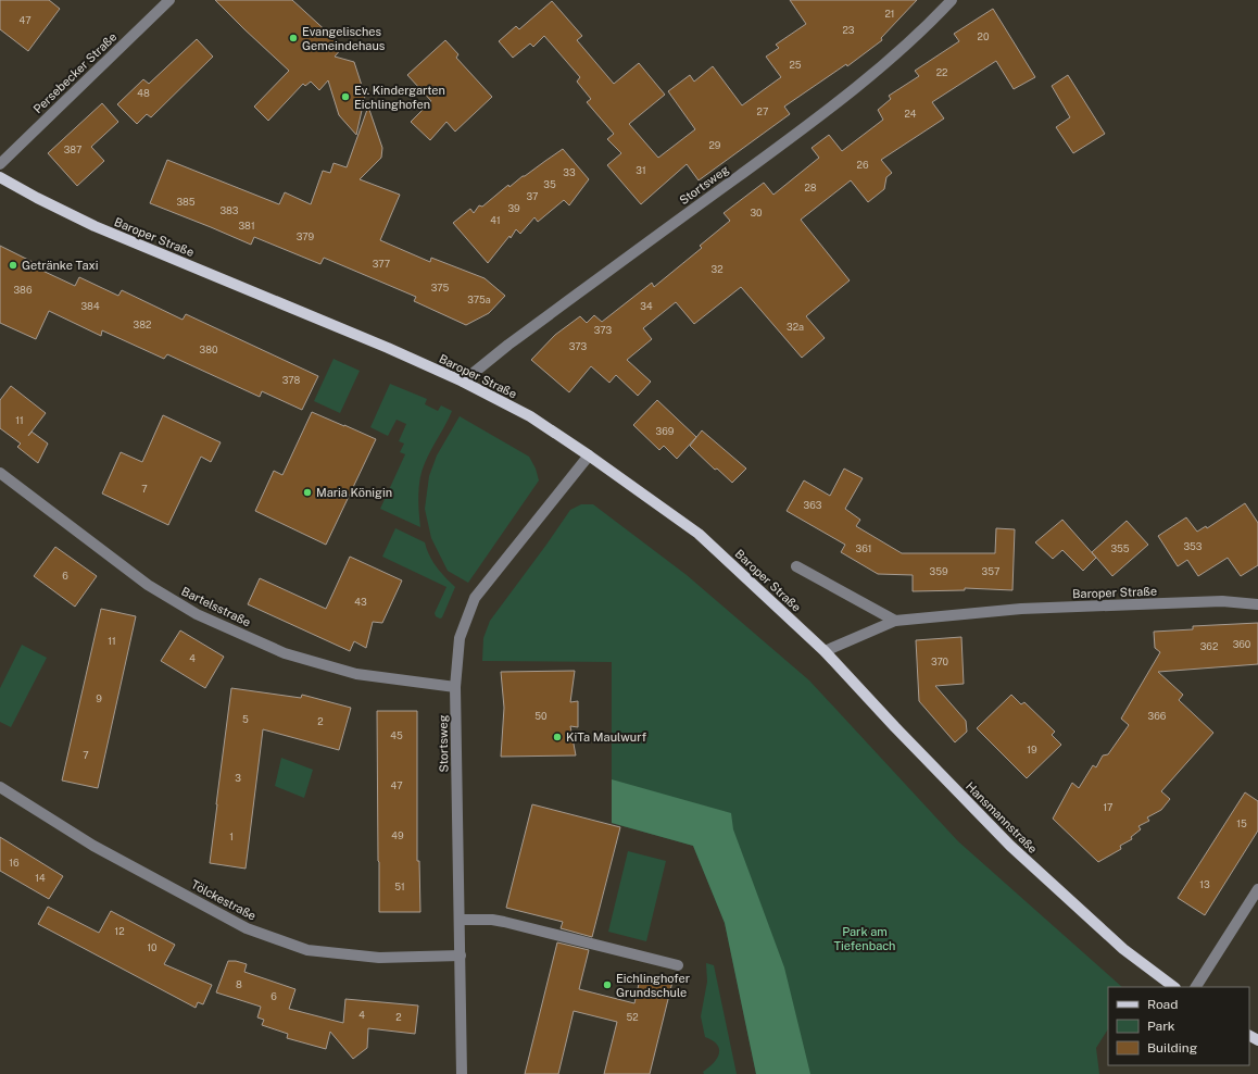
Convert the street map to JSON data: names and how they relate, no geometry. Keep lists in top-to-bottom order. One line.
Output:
{"streets":{"main road":["Baroper Straße","Hansmannstraße"],"street":["Persebecker Straße","Stortsweg","Bartelsstraße","Tölckestraße"]},"crossings":[["Stortsweg","Baroper Straße"],["Stortsweg","Bartelsstraße"],["Stortsweg","Tölckestraße"],["Baroper Straße","Hansmannstraße"]],"parks":["Park am Tiefenbach"],"places":["Evangelisches Gemeindehaus","Ev. Kindergarten Eichlinghofen","Getränke Taxi","Maria Königin","KiTa Maulwurf","Eichlinghofer Grundschule"],"house_numbers":["21","47","23","20","25","22","48","27","24","29","387","26","31","33","35","28","37","385","39","383","30","41","381","379","377","32","375","386","375a","384","34","382","32a","373","373","380","378","11","369","7","363","353","361","355","359","357","6","43","11","360","362","4","370","9","50","366","5","2","45","19","7","3","47","17","15","49","1","16","14","13","51","12","10","8","6","4","2","52"],"legend":["Road","Park","Building"]}
